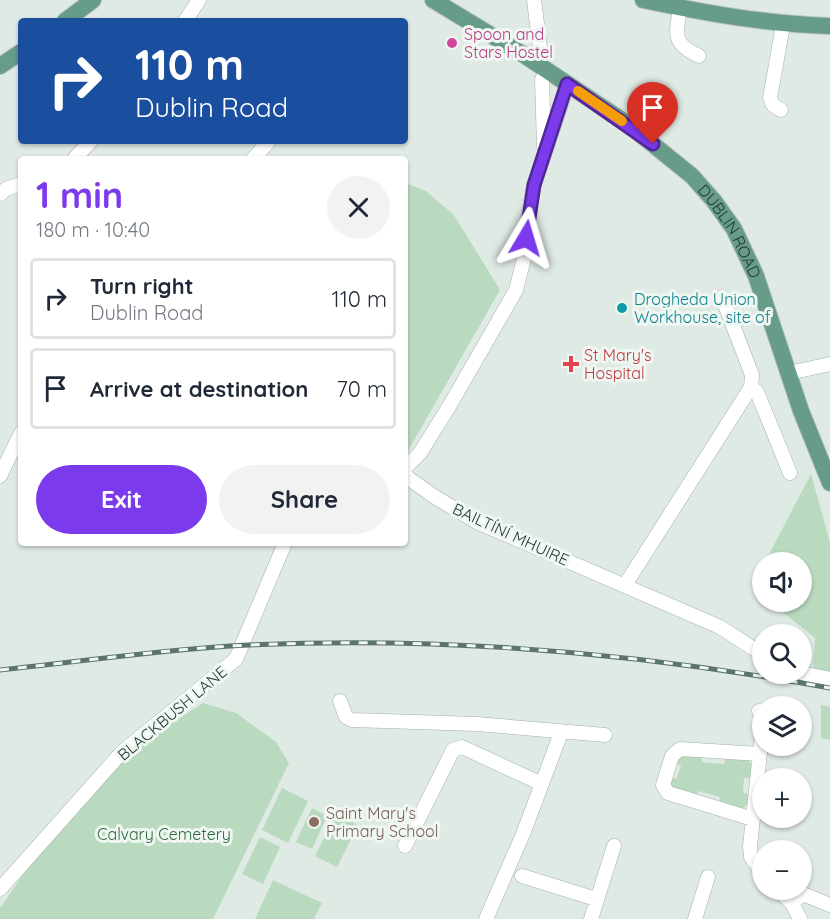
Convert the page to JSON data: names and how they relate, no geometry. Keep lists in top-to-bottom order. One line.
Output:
{"streets":{"main road":["DUBLIN ROAD"],"street":["BAILTÍNÍ MHUIRE","BLACKBUSH LANE"]},"parks":["Calvary Cemetery"],"places":{"other":["Spoon and Stars Hostel","Drogheda Union Workhouse, site of","Saint Mary's Primary School"],"health":["St Mary's Hospital"]},"page":{"turn":["110 m","Dublin Road"],"heading":["1 min","180 m · 10:40"],"list":[{"name":"Turn right","note":"Dublin Road","value":"110 m"},{"name":"Arrive at destination","value":"70 m"}],"buttons":["Exit","Share"],"map_buttons":["+","−"]}}
